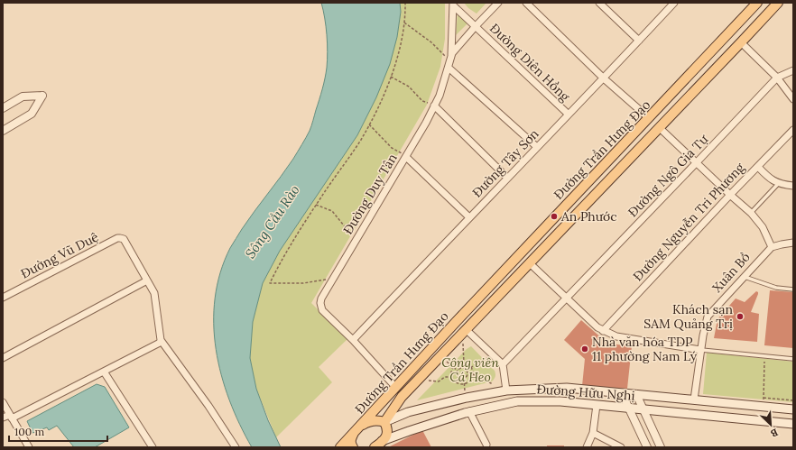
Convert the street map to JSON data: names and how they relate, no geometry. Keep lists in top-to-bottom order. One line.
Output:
{"streets":{"main road":["Đường Trần Hưng Đạo","Đường Hữu Nghị"],"street":["Đường Diên Hồng","Đường Tây Sơn","Đường Ngô Gia Tự","Đường Duy Tân","Đường Nguyễn Tri Phương","Đường Vũ Duệ","Xuân Bồ"]},"crossings":[["Đường Diên Hồng","Đường Tây Sơn"],["Đường Diên Hồng","Đường Duy Tân"],["Đường Trần Hưng Đạo","Đường Duy Tân"],["Đường Trần Hưng Đạo","Đường Hữu Nghị"],["Đường Tây Sơn","Đường Duy Tân"],["Xuân Bồ","Đường Hữu Nghị"]],"water":["Sông Cầu Rào"],"parks":["Công viên Cá Heo"],"places":["An Phước","Khách sạn SAM Quảng Trị","Nhà văn hóa TDP 11 phường Nam Lý"],"scale_bar":"100 m","north":"bottom right"}
